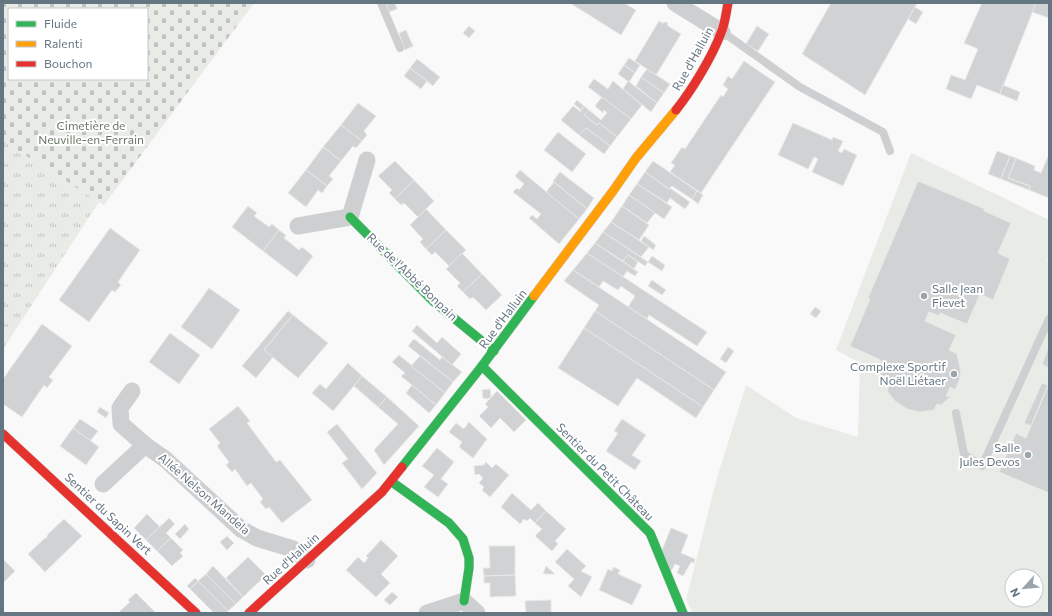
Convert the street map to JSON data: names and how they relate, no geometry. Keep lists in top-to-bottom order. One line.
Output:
{"streets":{"street":["Rue d'Halluin","Rue de l'Abbé Bonpain","Sentier du Petit Château","Allée Nelson Mandela","Sentier du Sapin Vert"]},"crossings":[["Rue d'Halluin","Rue de l'Abbé Bonpain"],["Rue d'Halluin","Sentier du Petit Château"],["Rue d'Halluin","Allée Nelson Mandela"]],"parks":["Cimetière de Neuville-en-Ferrain"],"places":["Salle Jean Fievet","Complexe Sportif Noël Liétaer","Salle Jules Devos"],"legend":["Fluide","Ralenti","Bouchon"],"north":"bottom left"}
